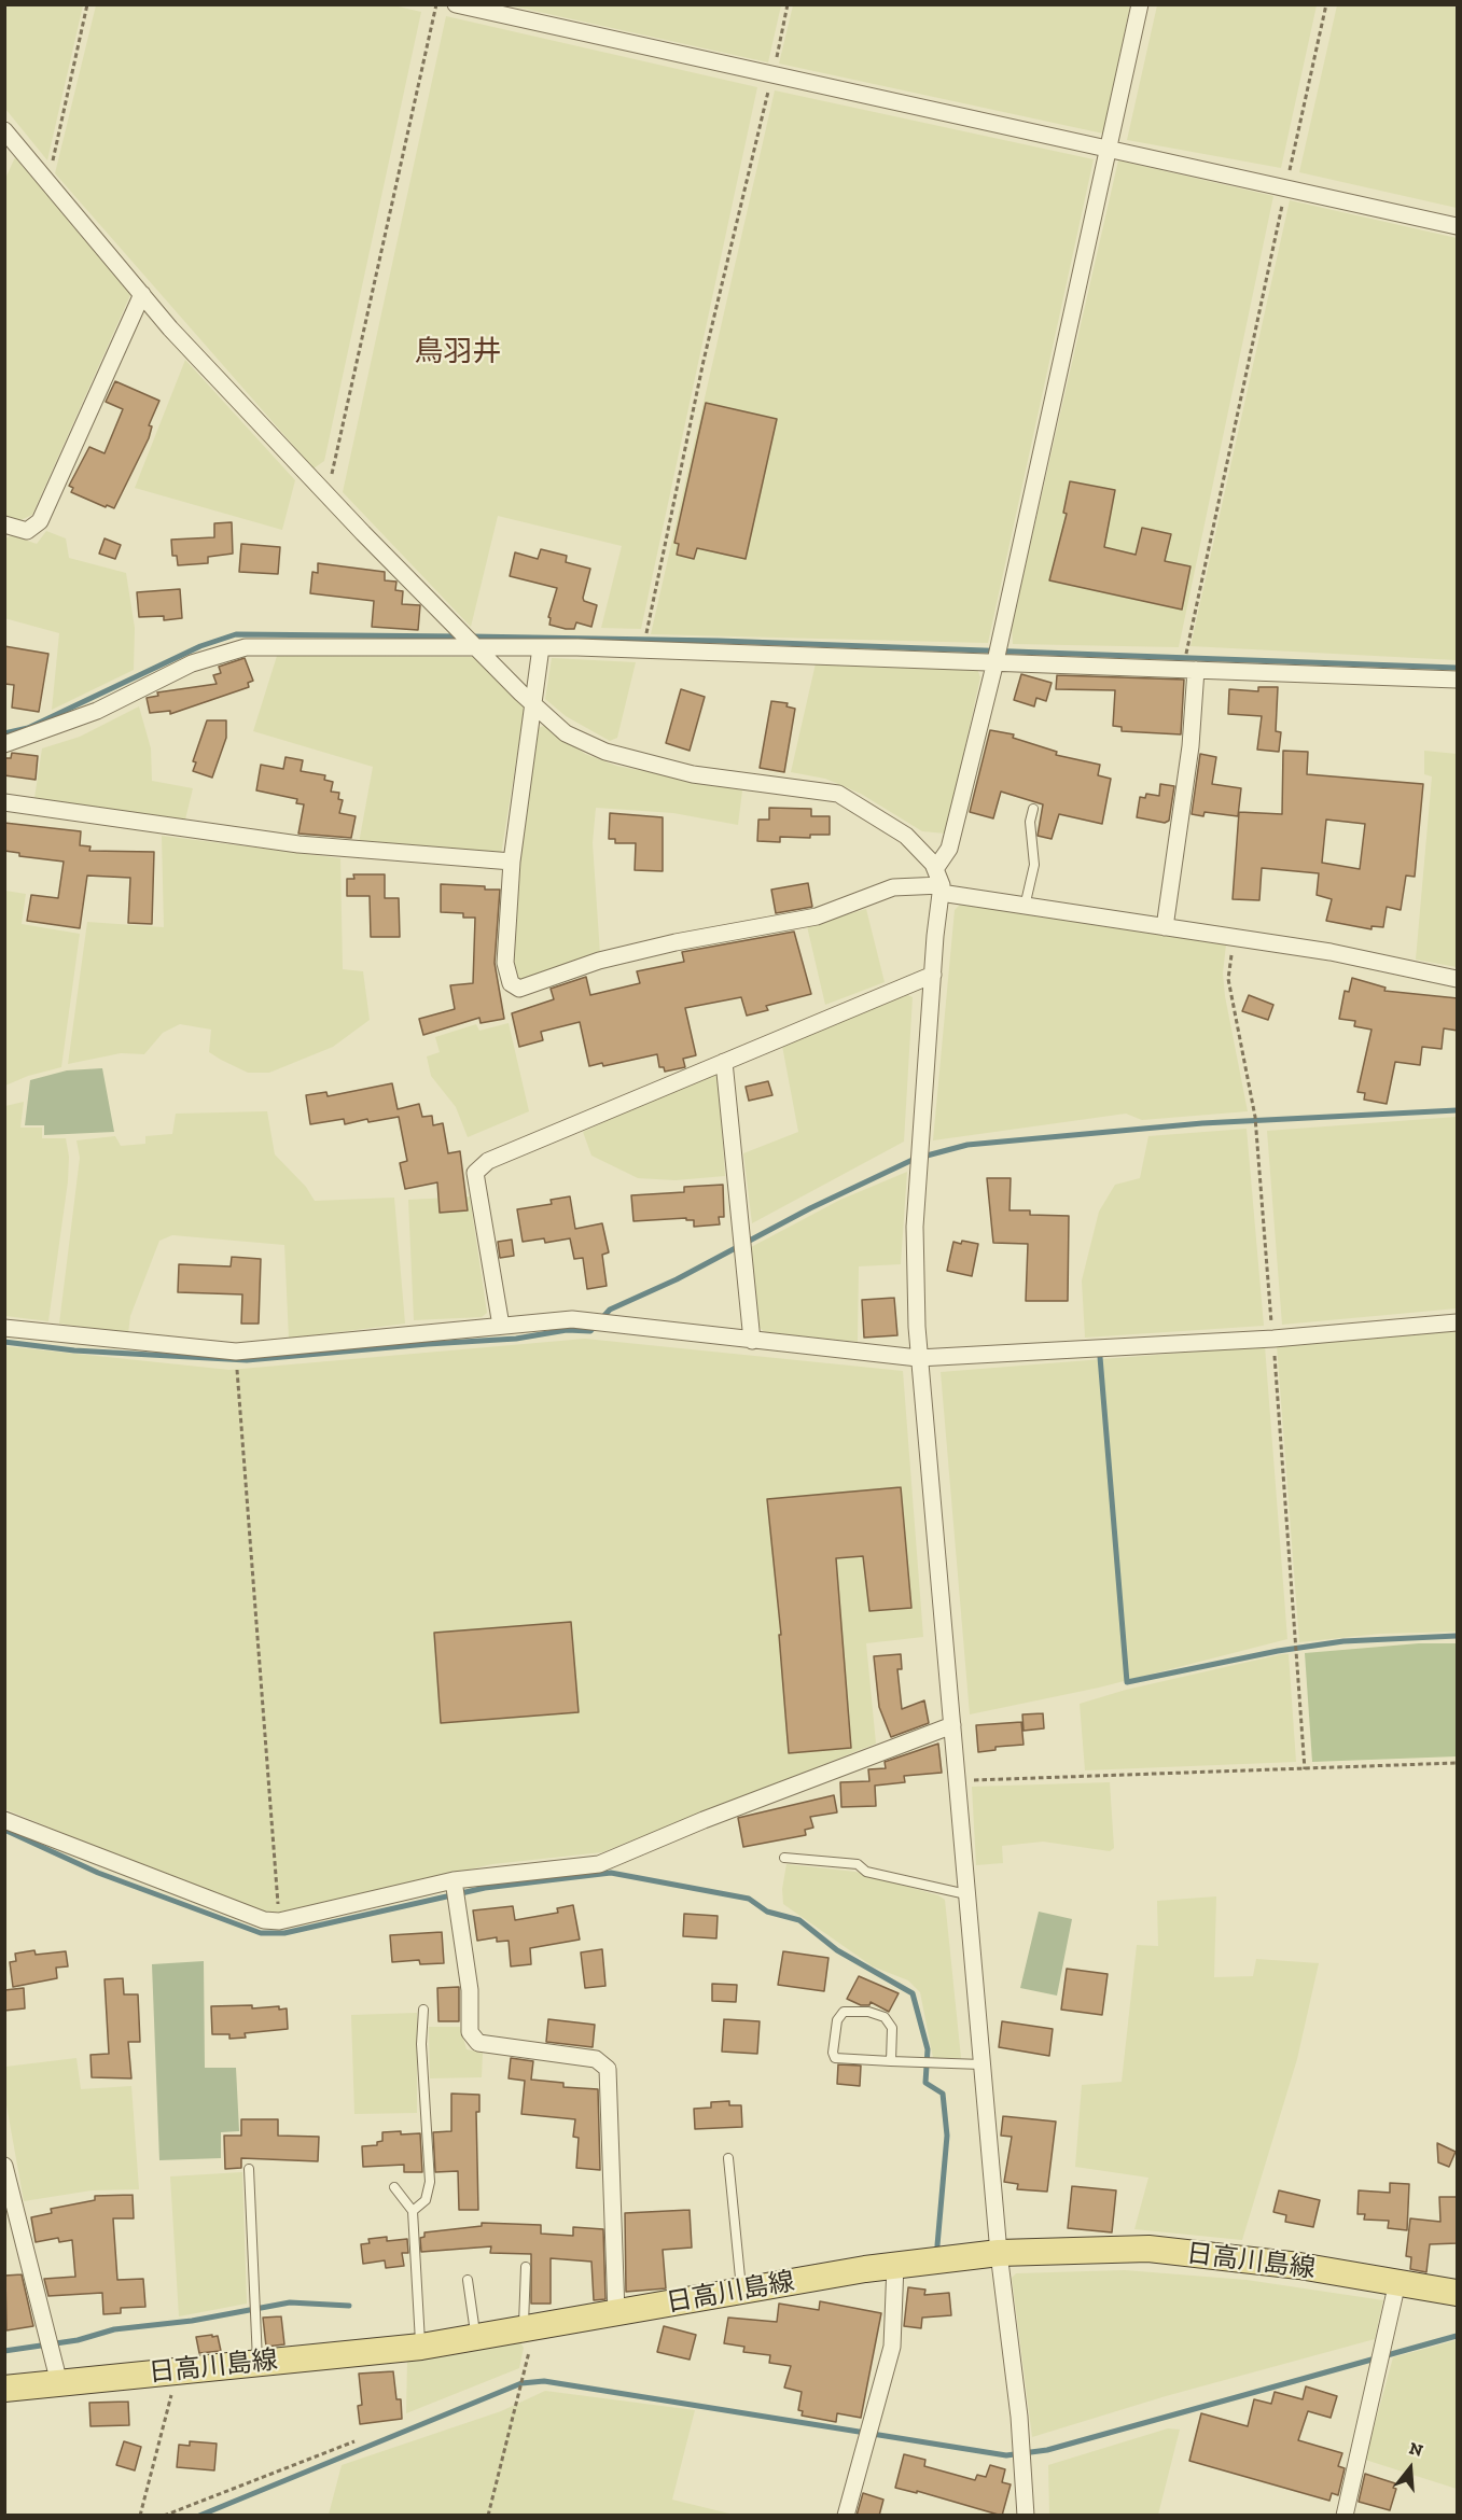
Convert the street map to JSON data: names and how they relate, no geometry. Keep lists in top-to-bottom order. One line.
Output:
{"streets":{"main road":["日高川島線"]},"districts":["鳥羽井"],"north":"top"}
